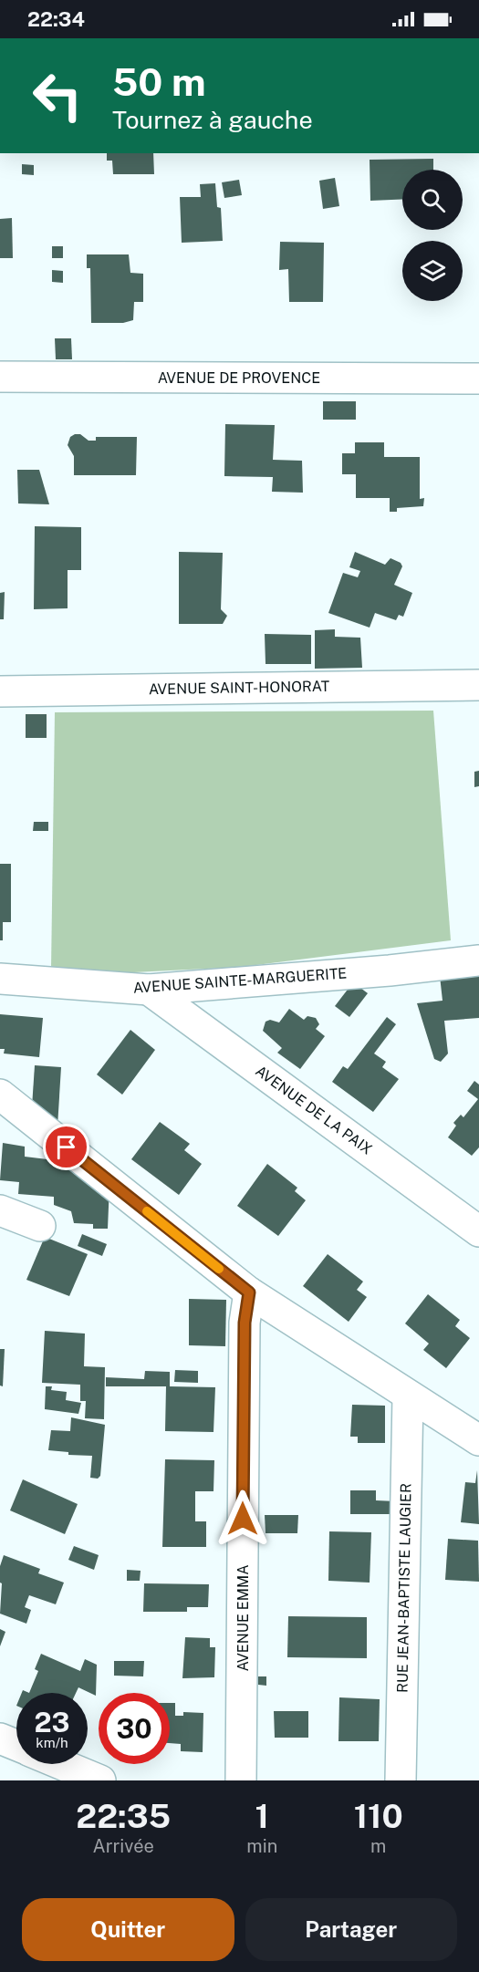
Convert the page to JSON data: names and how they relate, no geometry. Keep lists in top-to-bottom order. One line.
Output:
{"streets":{"street":["AVENUE DE PROVENCE","AVENUE SAINT-HONORAT","AVENUE SAINTE-MARGUERITE","AVENUE DE LA PAIX","RUE JEAN-BAPTISTE LAUGIER","AVENUE EMMA"]},"crossings":[["AVENUE SAINTE-MARGUERITE","AVENUE DE LA PAIX"]],"page":{"status":"22:34","turn":["50 m","Tournez à gauche"],"speed":"23 km/h","limit":"30","eta":["22:35","Arrivée","1","min","110","m"],"buttons":["Quitter","Partager"]}}
